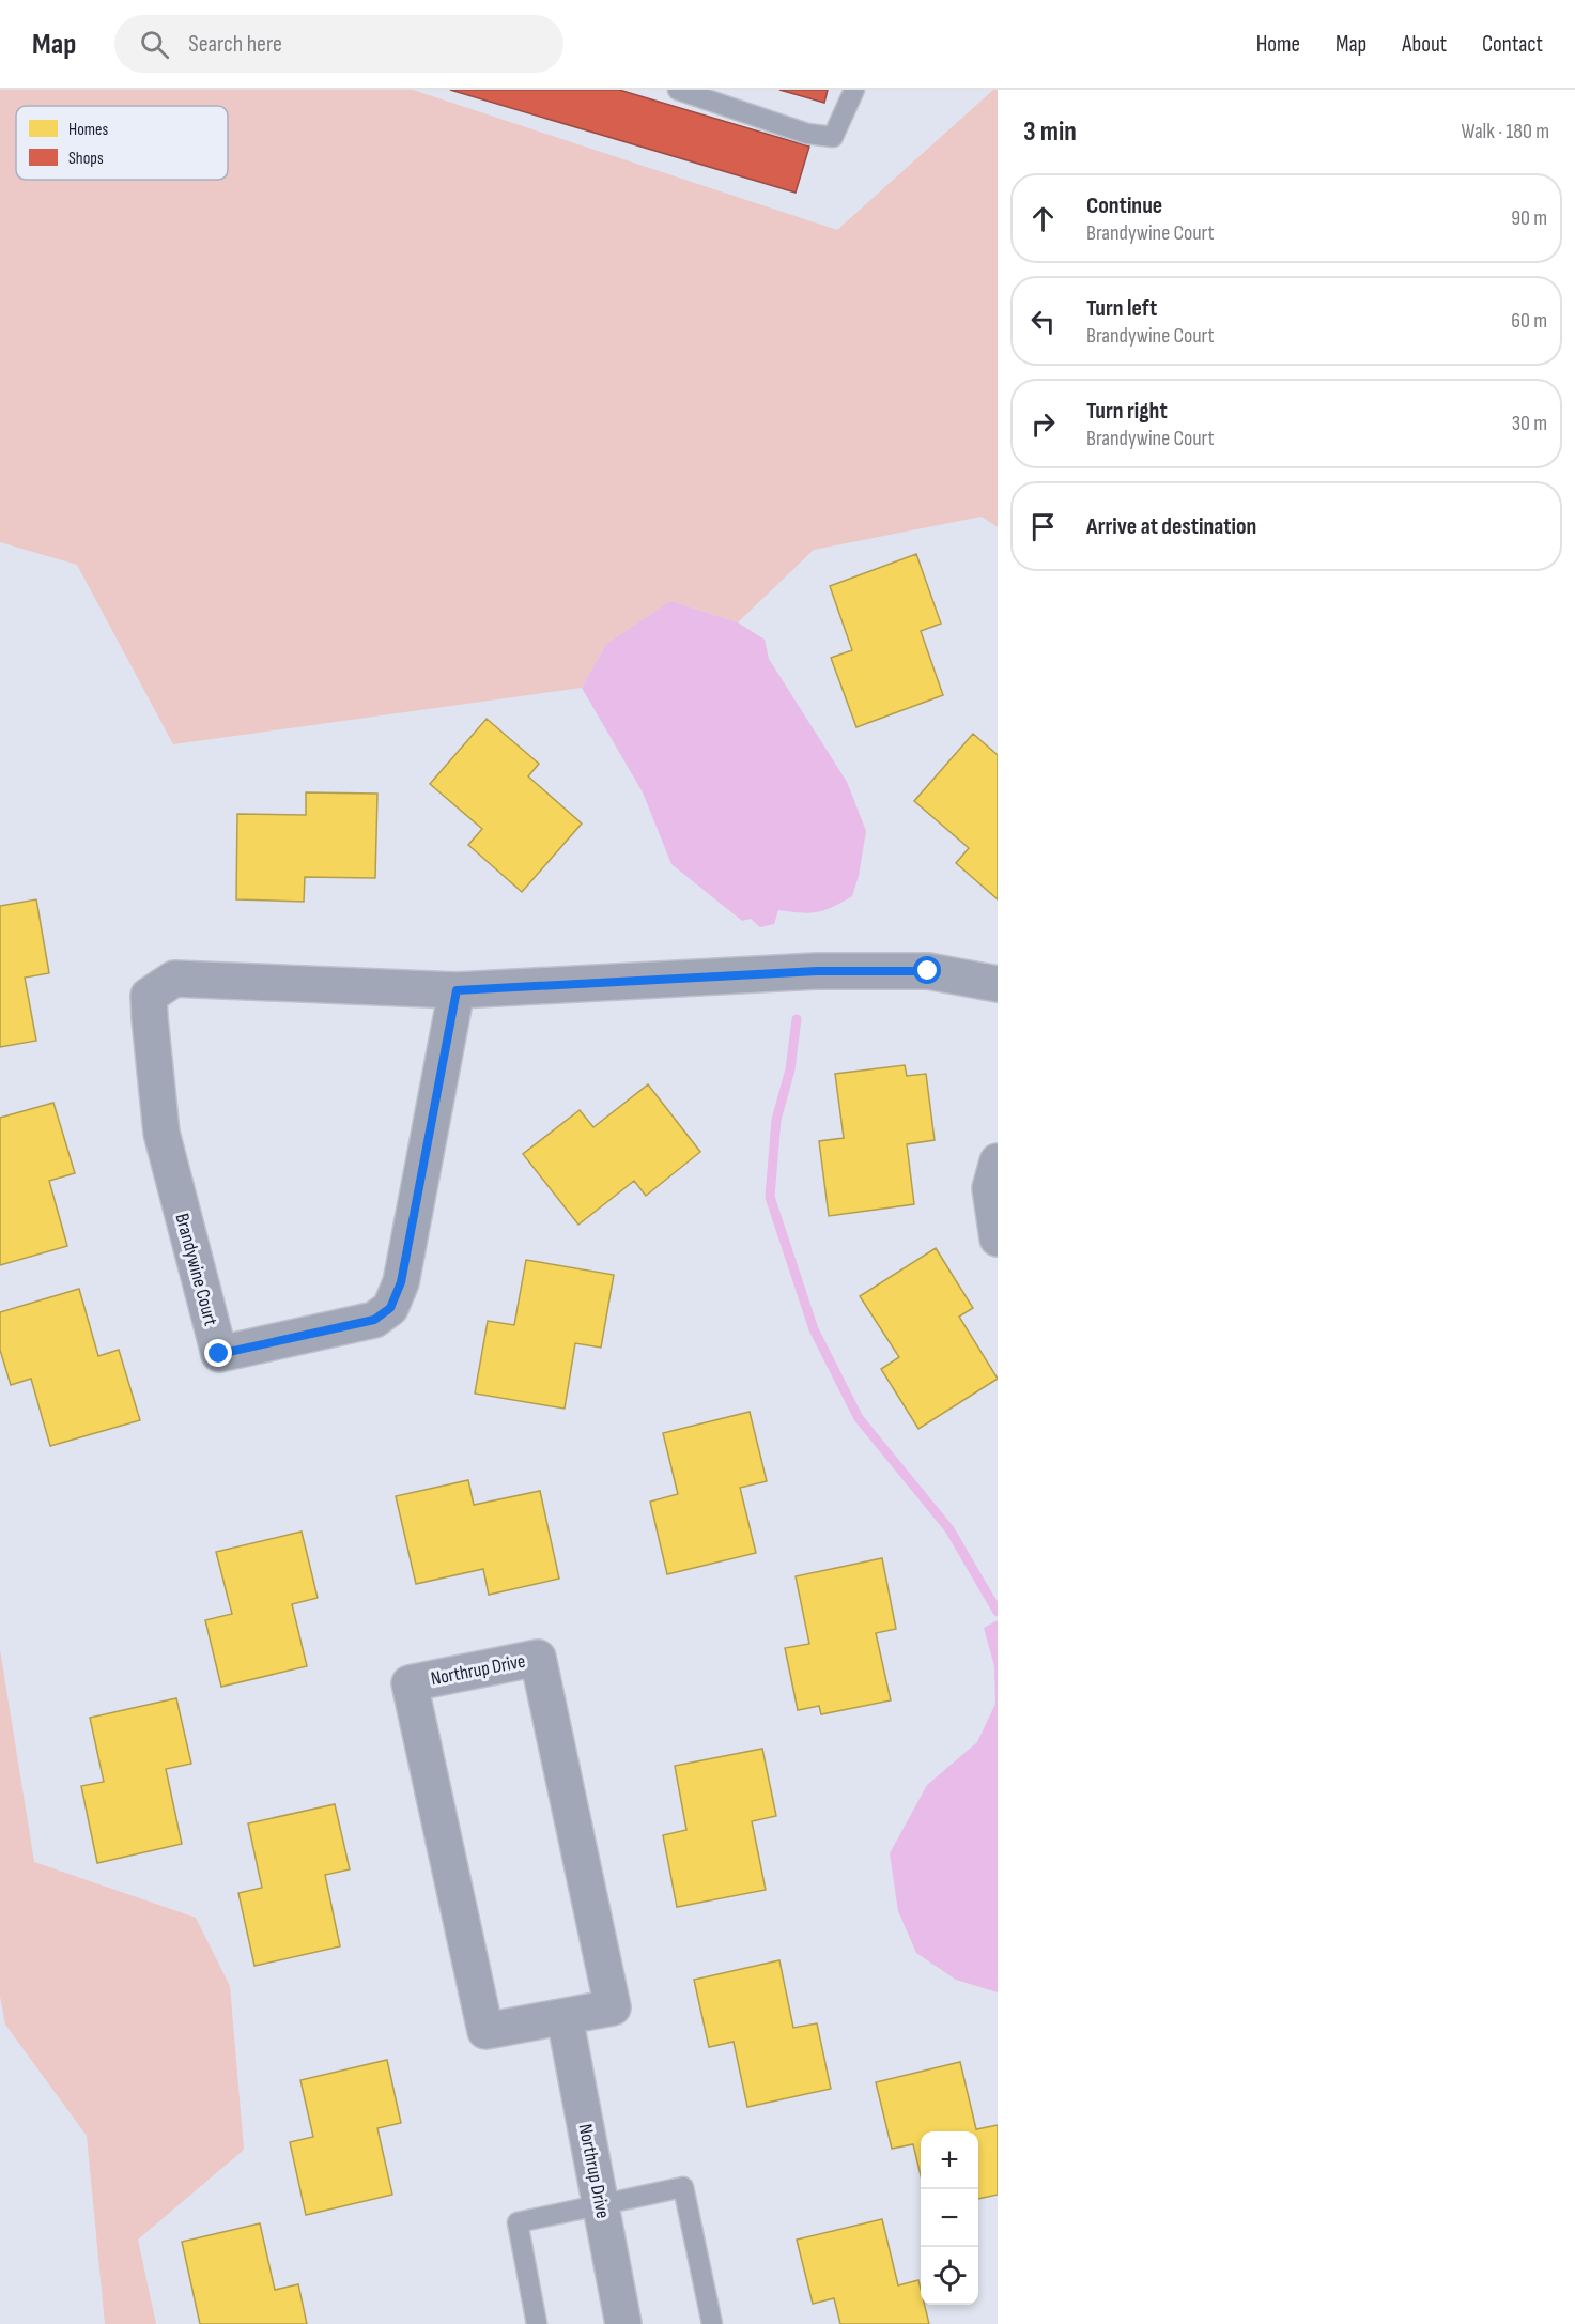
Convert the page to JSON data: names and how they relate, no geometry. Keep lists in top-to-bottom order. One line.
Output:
{"streets":{"street":["Brandywine Court","Northrup Drive"]},"legend":["Homes","Shops"],"page":{"header":"Map","search":"Search here","nav":["Home","Map","About","Contact"],"heading":["3 min","Walk · 180 m"],"list":[["Continue","Brandywine Court","90 m"],["Turn left","Brandywine Court","60 m"],["Turn right","Brandywine Court","30 m"],"Arrive at destination"],"map_buttons":["+","−"]}}
